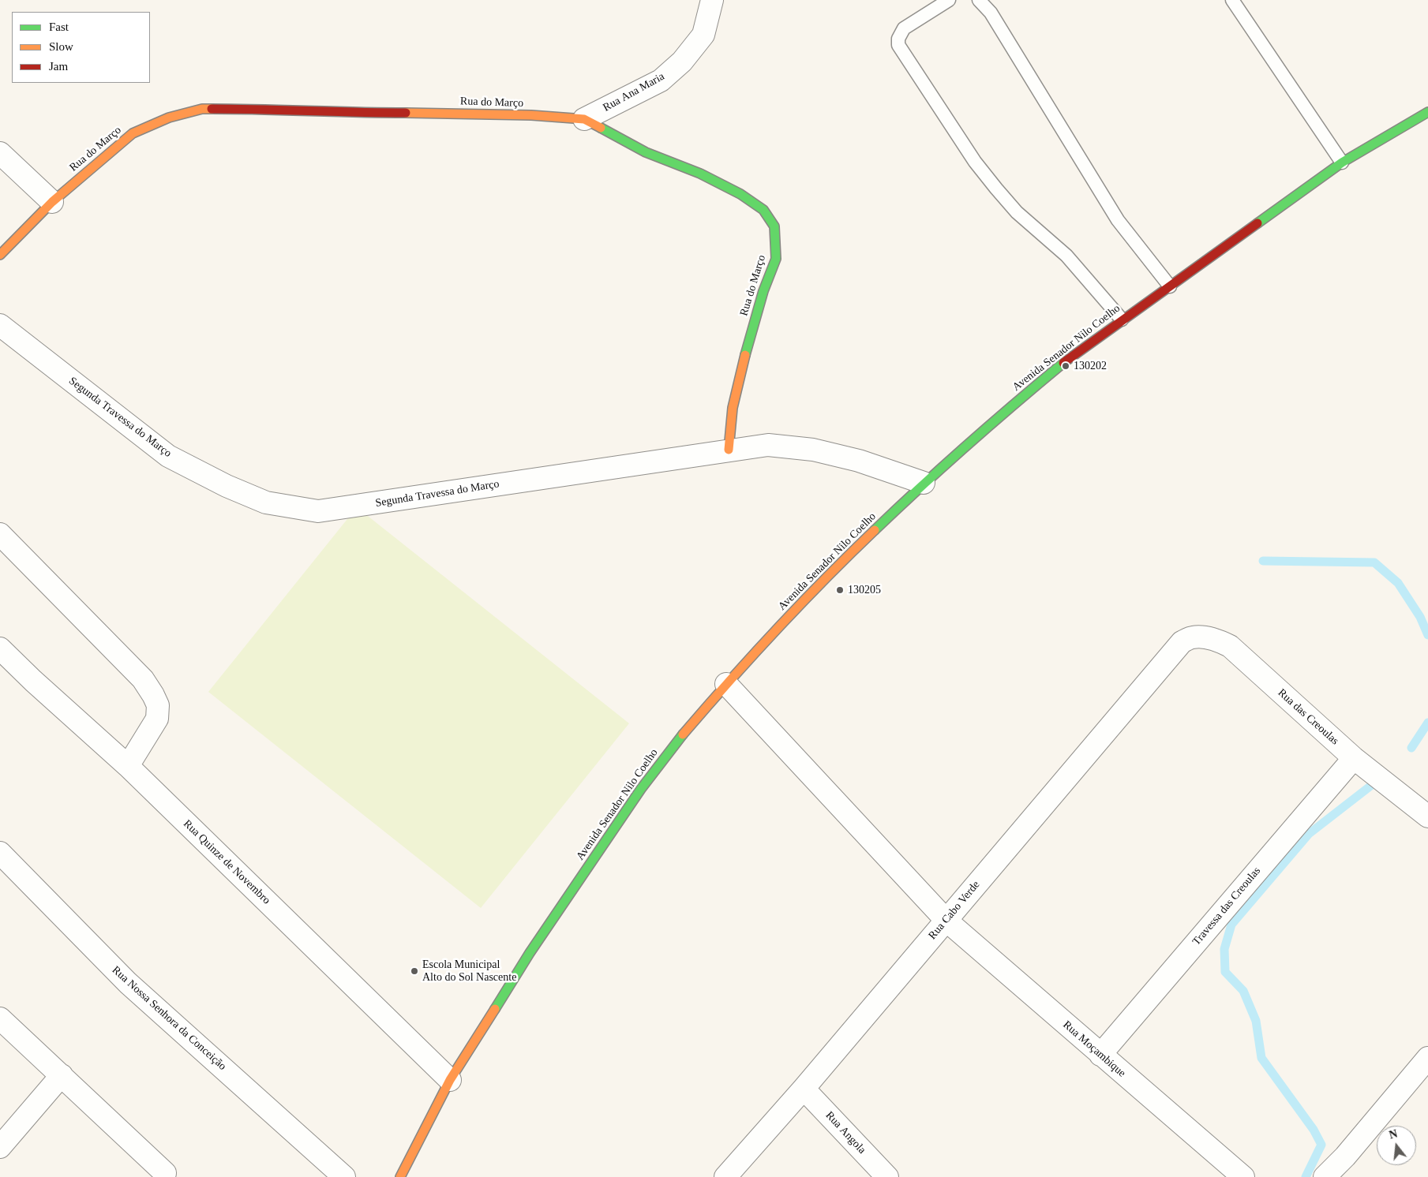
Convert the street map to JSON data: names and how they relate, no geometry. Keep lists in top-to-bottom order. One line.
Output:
{"streets":{"main road":["Rua do Março","Avenida Senador Nilo Coelho"],"street":["Rua Ana Maria","Segunda Travessa do Março","Rua das Creoulas","Rua Quinze de Novembro","Travessa das Creoulas","Rua Cabo Verde","Rua Nossa Senhora da Conceição","Rua Moçambique","Rua Angola"]},"crossings":[["Rua Ana Maria","Rua do Março"],["Rua do Março","Segunda Travessa do Março"],["Avenida Senador Nilo Coelho","Segunda Travessa do Março"],["Avenida Senador Nilo Coelho","Rua Quinze de Novembro"],["Avenida Senador Nilo Coelho","Rua Moçambique"],["Rua das Creoulas","Travessa das Creoulas"],["Rua das Creoulas","Rua Cabo Verde"],["Travessa das Creoulas","Rua Moçambique"],["Rua Cabo Verde","Rua Moçambique"],["Rua Cabo Verde","Rua Angola"]],"places":["130202","130205","Escola Municipal Alto do Sol Nascente"],"legend":["Fast","Slow","Jam"],"north":"top"}
